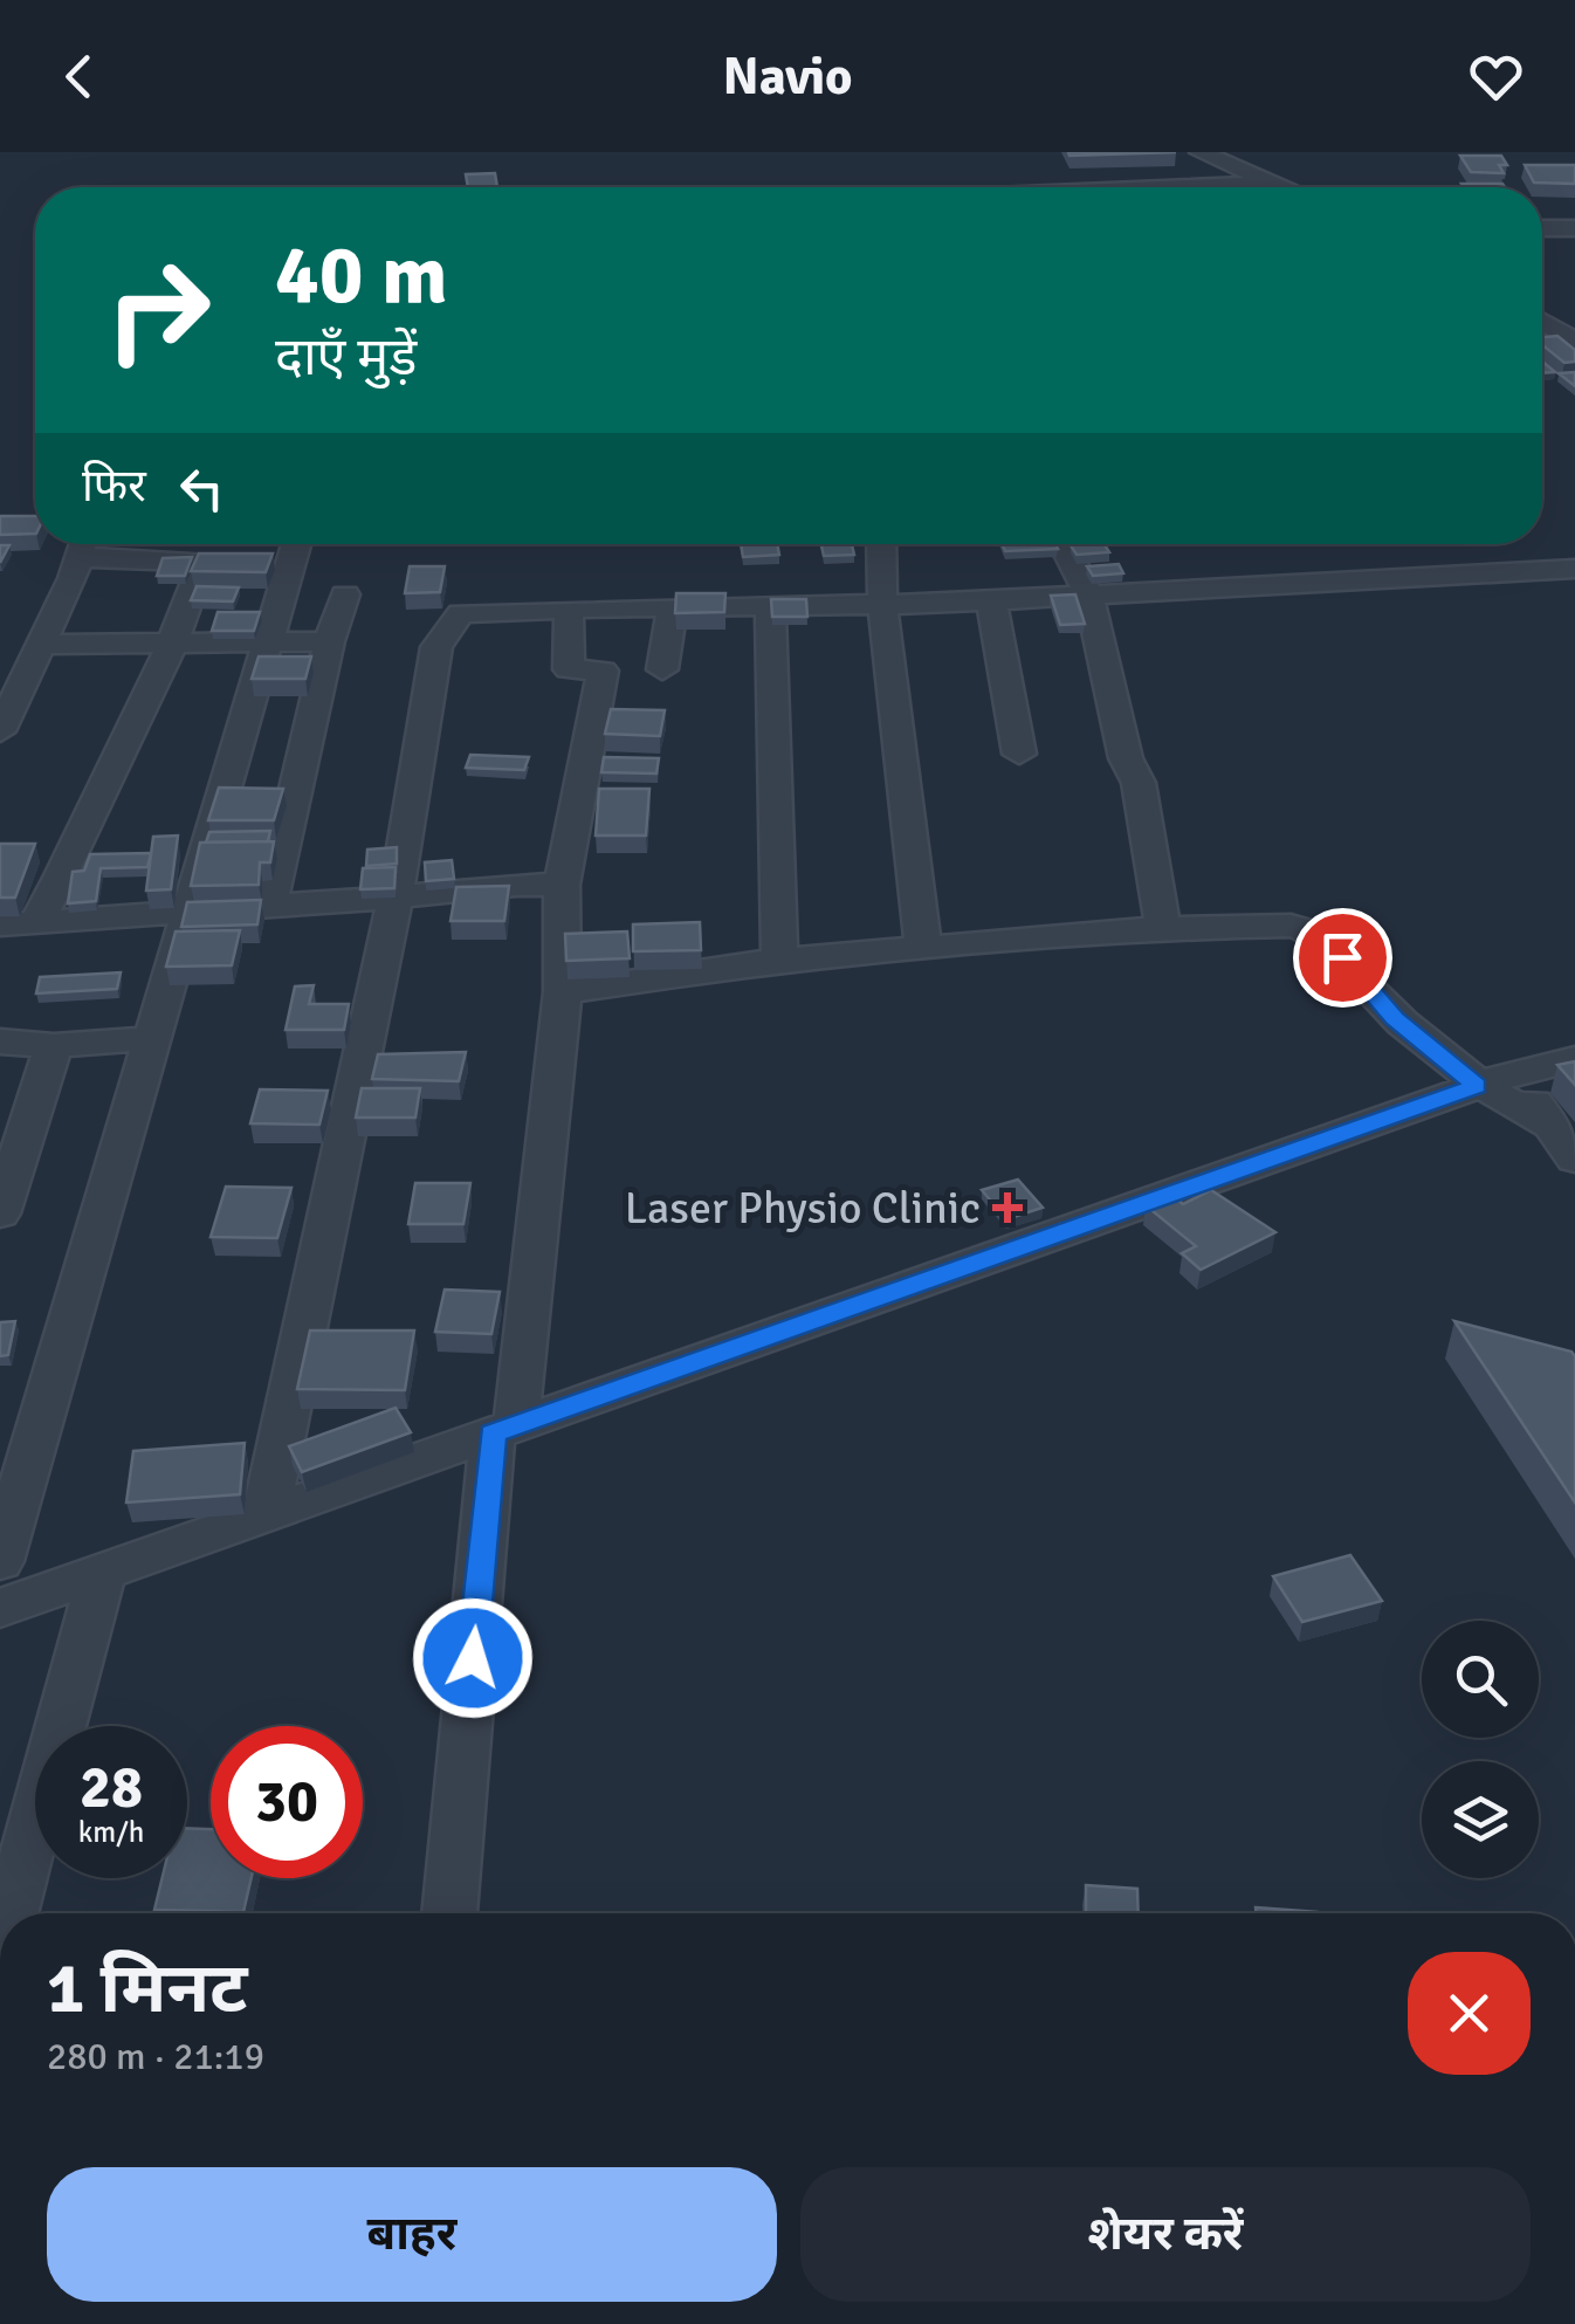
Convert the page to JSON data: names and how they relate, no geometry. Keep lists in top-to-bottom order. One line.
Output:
{"places":{"health":["Laser Physio Clinic"]},"page":{"header":"Navio","turn":["40 m","दाएँ मुड़ें"],"then":"फिर","speed":"28 km/h","limit":"30","heading":["1 मिनट","280 m · 21:19"],"buttons":["बाहर","शेयर करें"]}}
